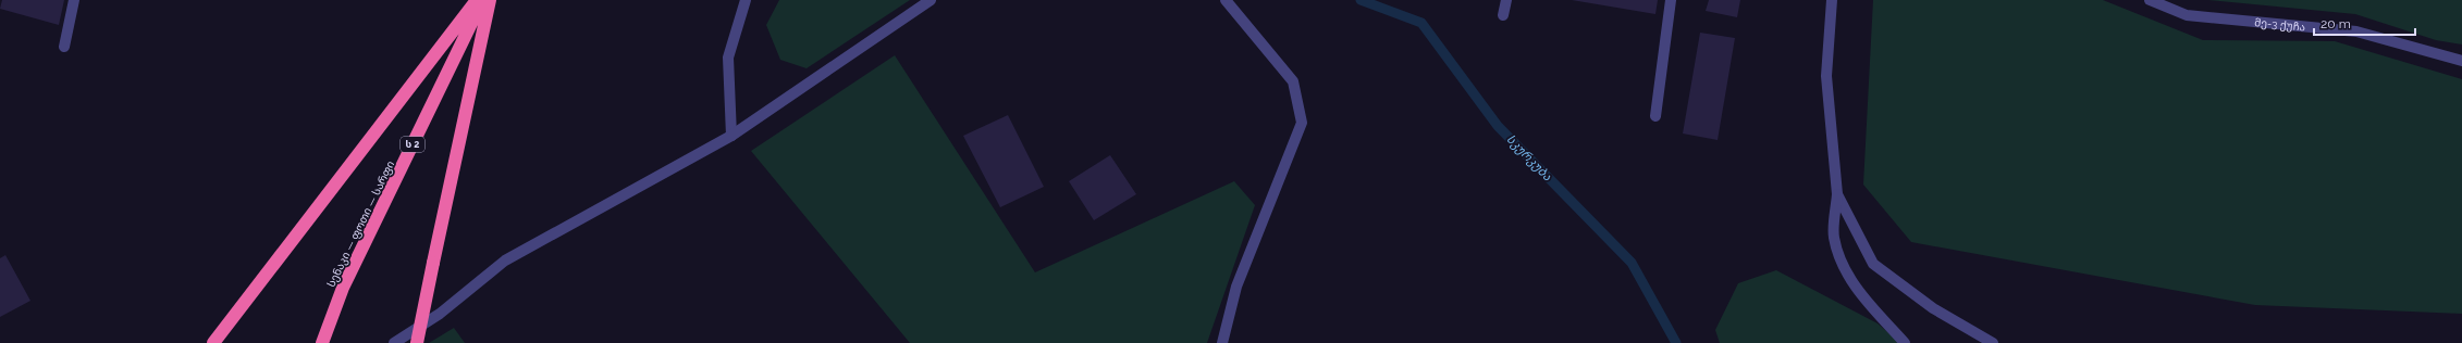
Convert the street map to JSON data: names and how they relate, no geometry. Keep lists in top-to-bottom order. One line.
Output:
{"streets":{"highway":["ს 2","სენაკი — ფოთი — სარფი"],"street":["მე-3 ქუჩა"]},"water":["სკურკუბა"],"scale_bar":"20 m"}
